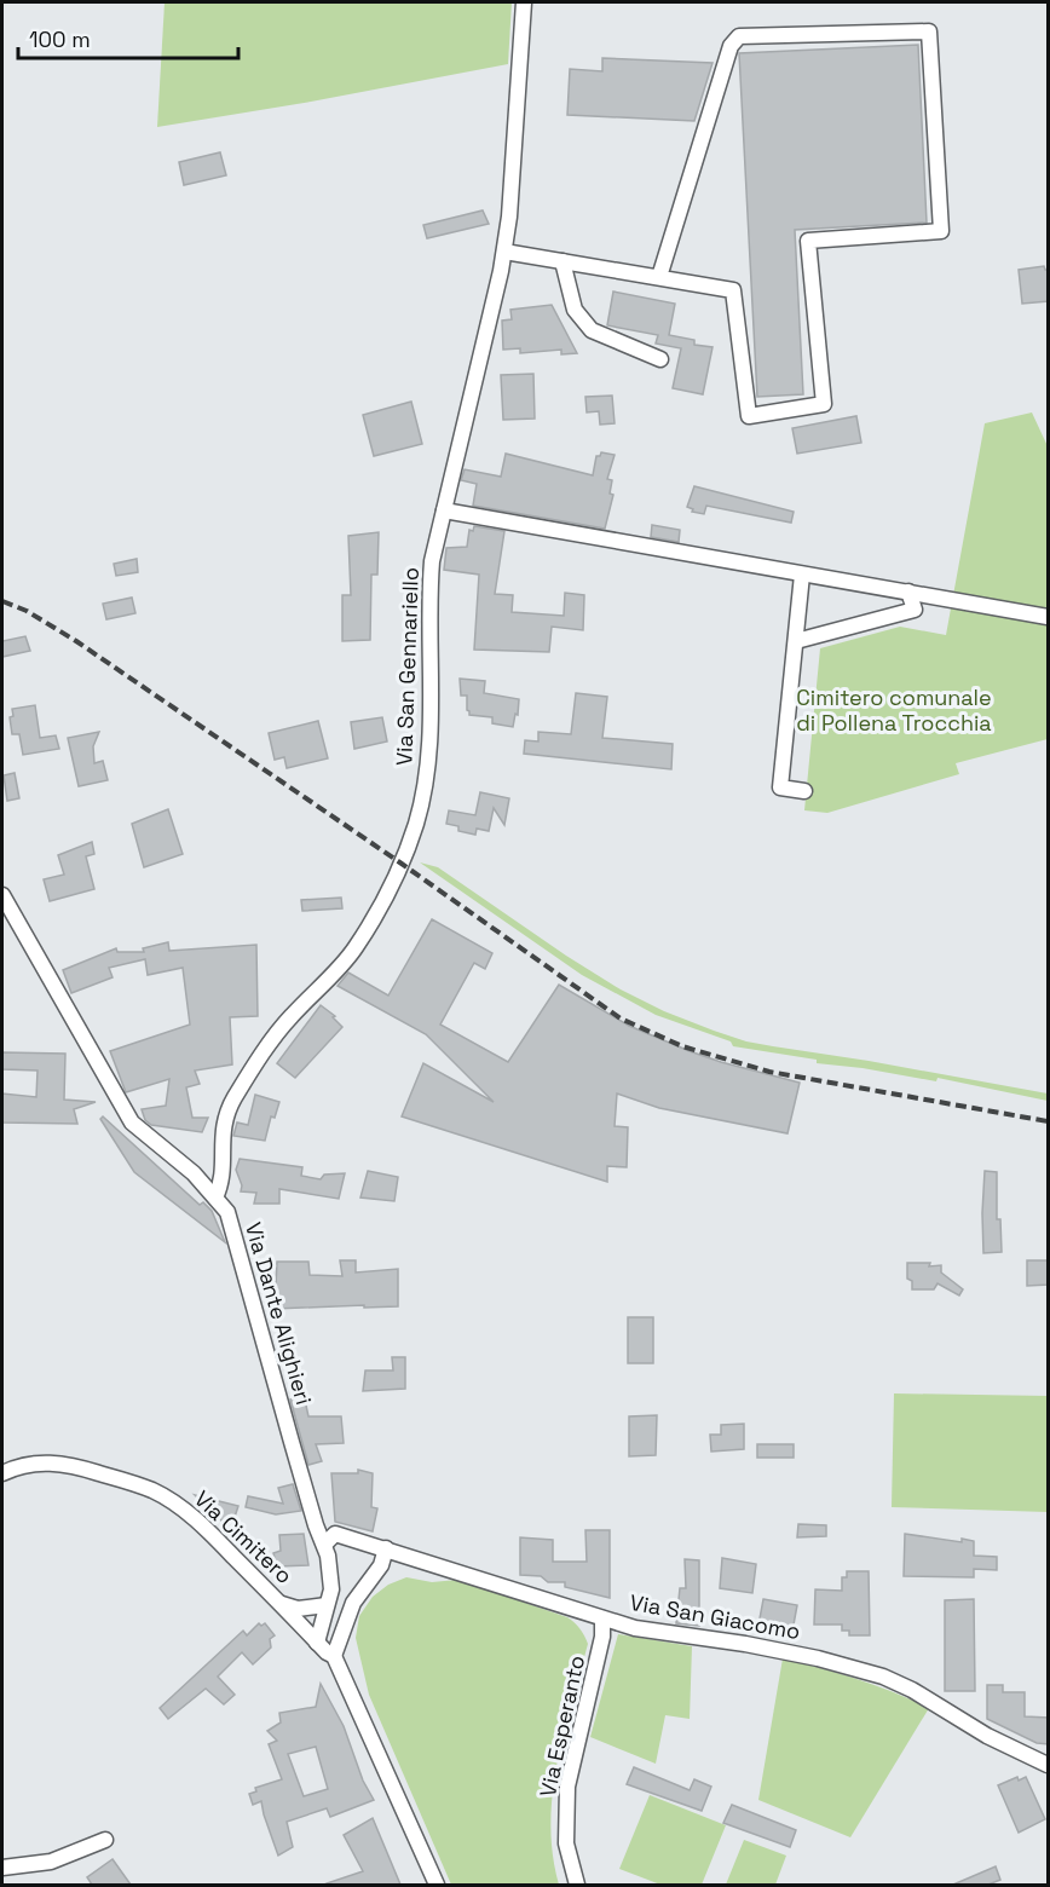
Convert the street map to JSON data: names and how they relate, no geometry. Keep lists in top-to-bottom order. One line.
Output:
{"streets":{"street":["Via San Gennariello","Via Dante Alighieri","Via Cimitero","Via San Giacomo","Via Esperanto"]},"crossings":[["Via San Gennariello","Via Dante Alighieri"],["Via Dante Alighieri","Via Cimitero"],["Via Dante Alighieri","Via San Giacomo"],["Via San Giacomo","Via Esperanto"]],"parks":["Cimitero comunale di Pollena Trocchia"],"scale_bar":"100 m"}
